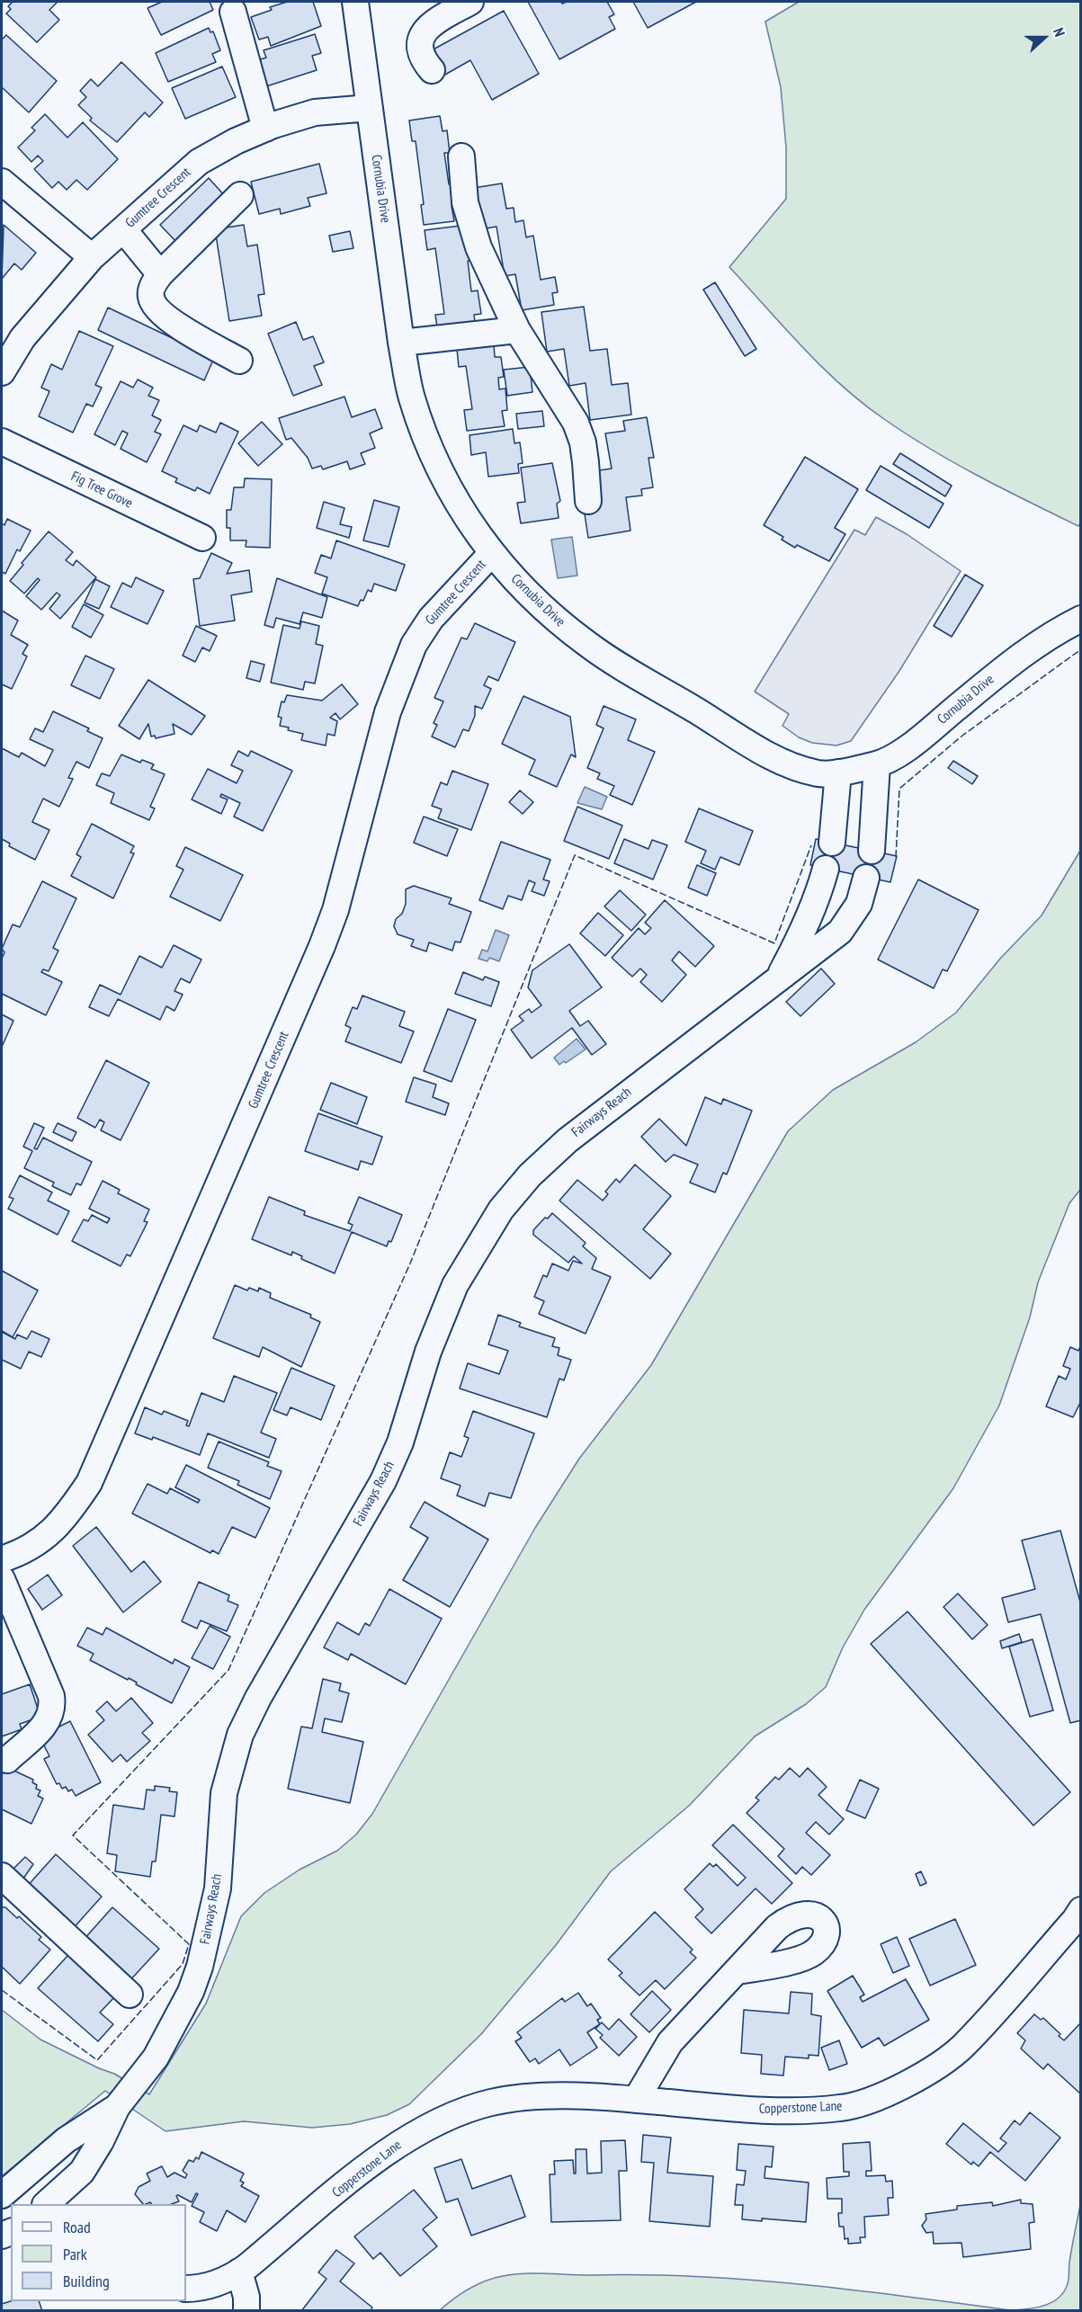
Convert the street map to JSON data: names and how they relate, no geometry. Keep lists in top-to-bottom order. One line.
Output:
{"streets":{"street":["Cornubia Drive","Gumtree Crescent","Fig Tree Grove","Fairways Reach","Copperstone Lane"]},"crossings":[["Cornubia Drive","Gumtree Crescent"]],"legend":["Road","Park","Building"],"north":"right"}
